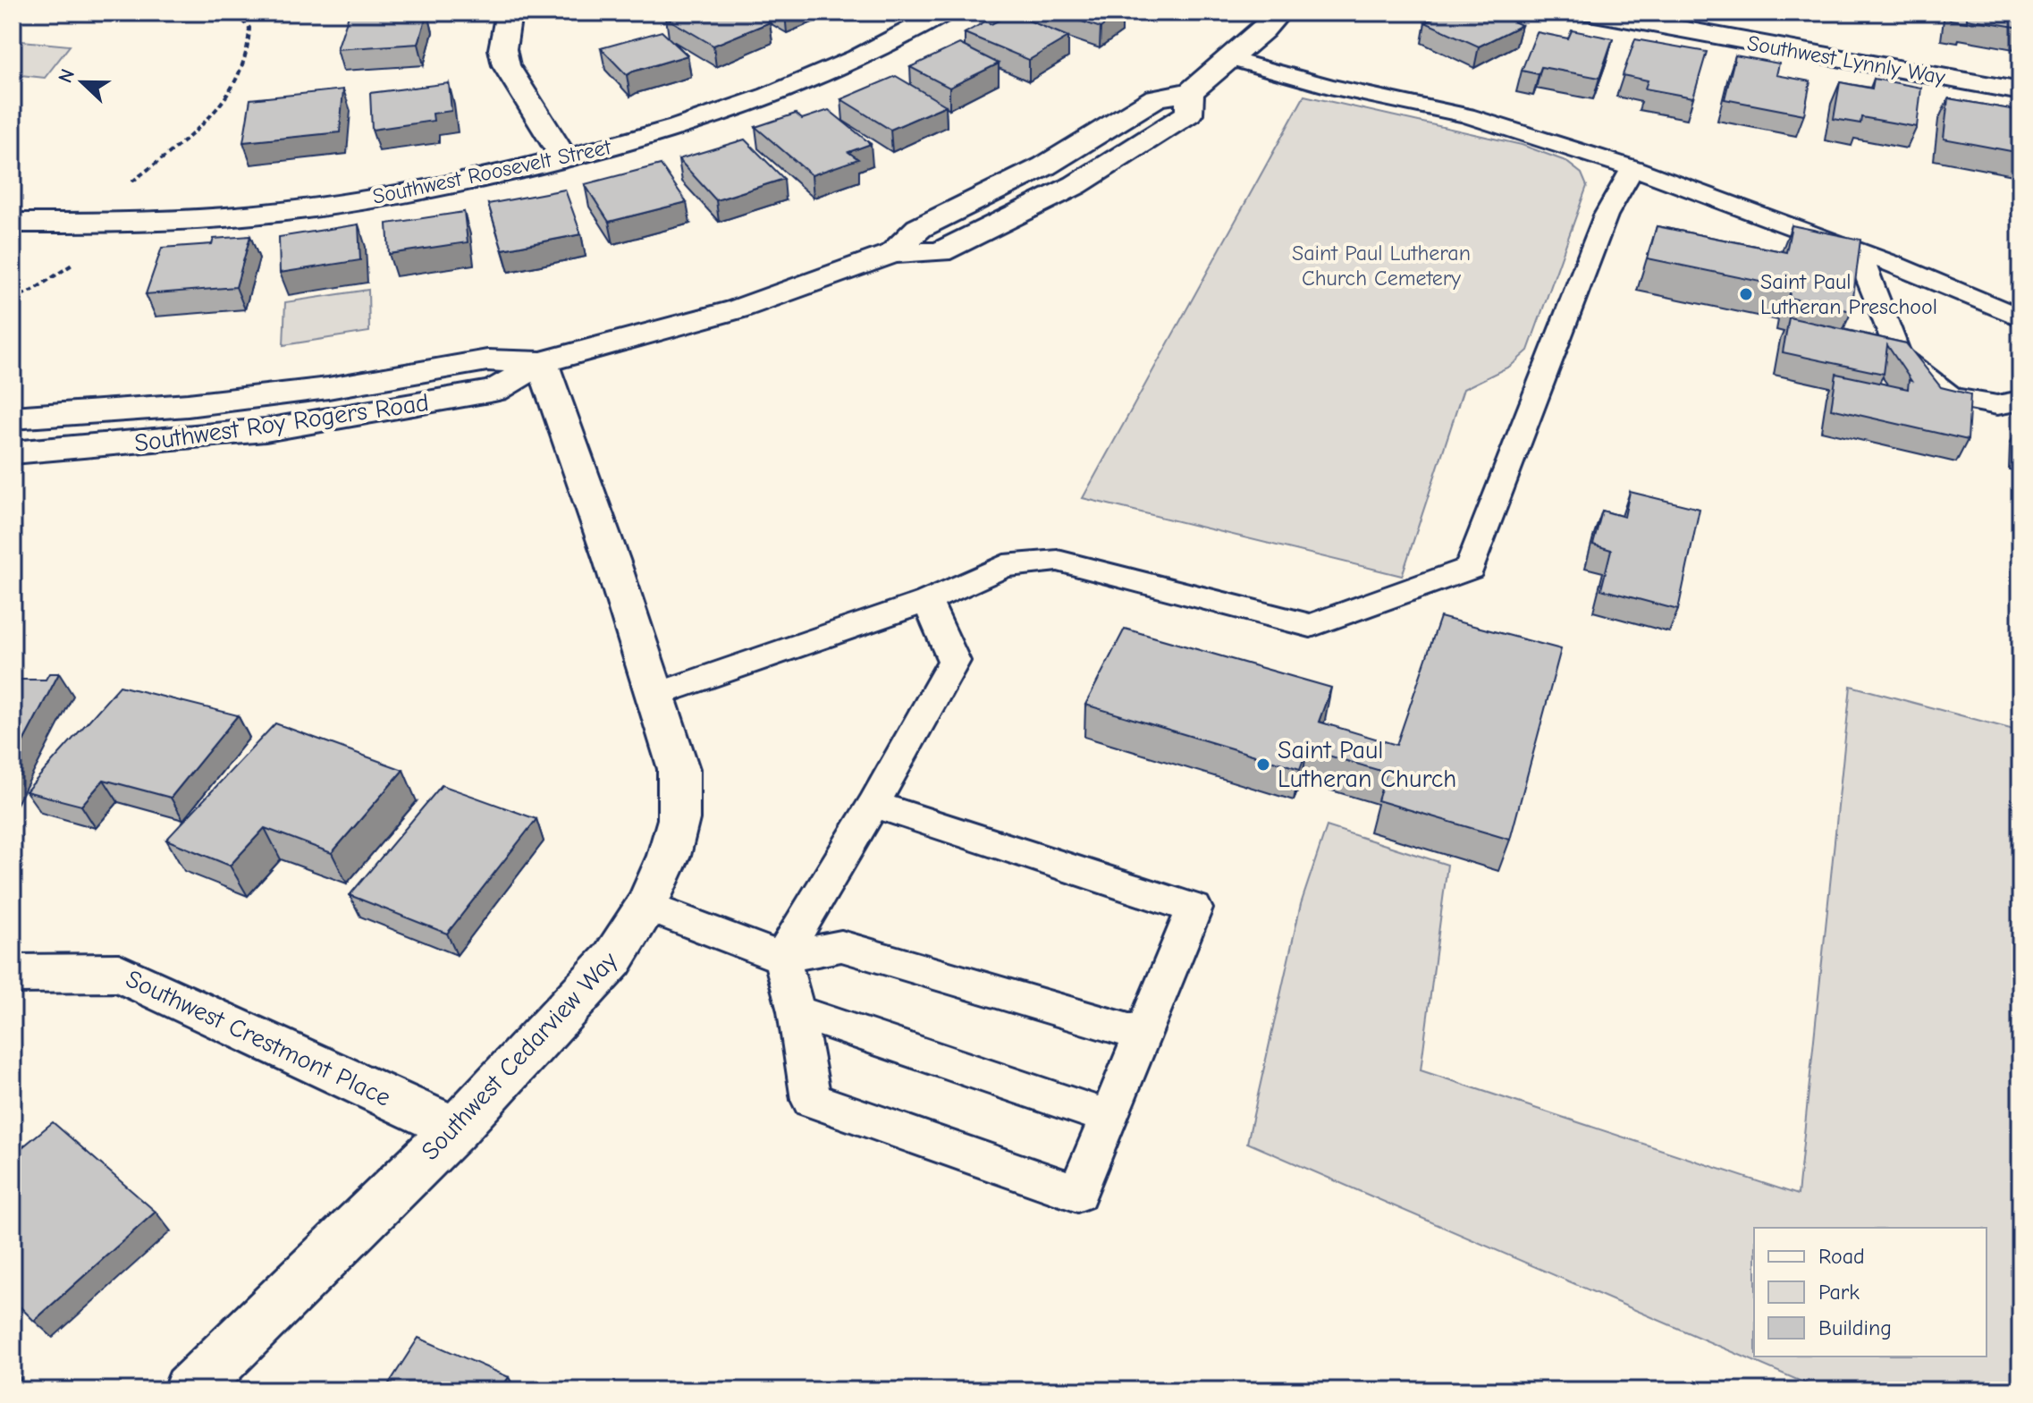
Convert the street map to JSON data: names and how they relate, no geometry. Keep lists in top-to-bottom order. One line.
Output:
{"streets":{"street":["Southwest Lynnly Way","Southwest Roosevelt Street","Southwest Roy Rogers Road","Southwest Crestmont Place","Southwest Cedarview Way"]},"crossings":[["Southwest Roy Rogers Road","Southwest Cedarview Way"],["Southwest Crestmont Place","Southwest Cedarview Way"]],"parks":["Saint Paul Lutheran Church Cemetery"],"places":["Saint Paul Lutheran Preschool","Saint Paul Lutheran Church"],"legend":["Road","Park","Building"],"north":"left"}
